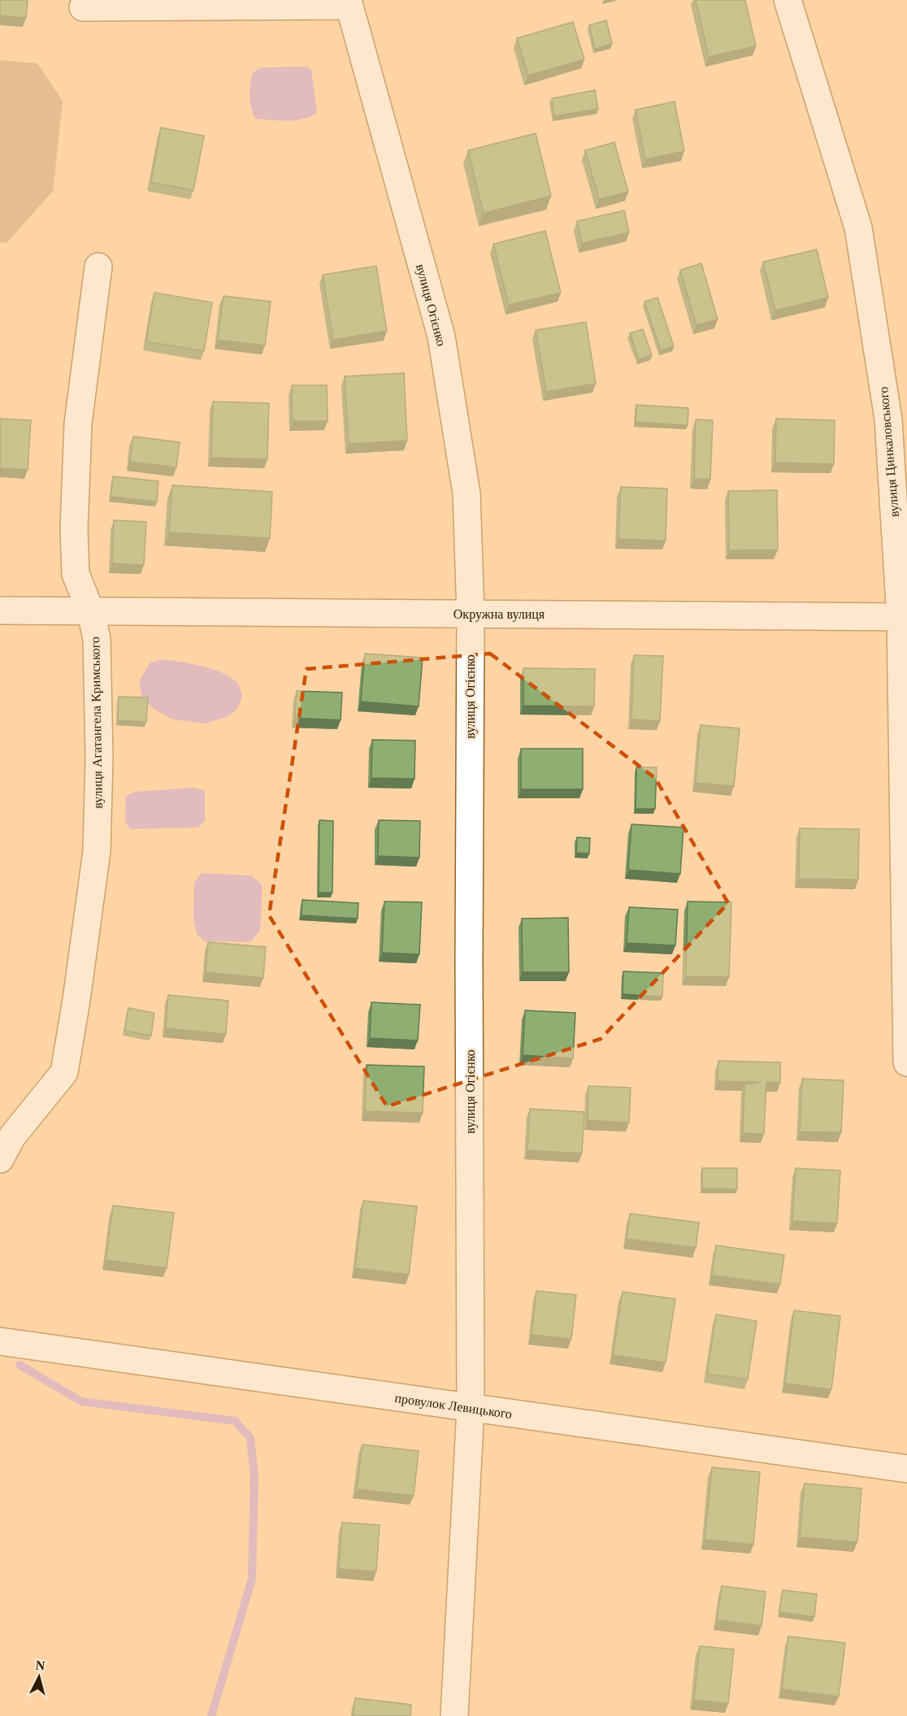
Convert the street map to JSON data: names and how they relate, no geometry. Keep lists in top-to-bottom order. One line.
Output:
{"streets":{"street":["вулиця Огієнко","вулиця Цинкаловського","Окружна вулиця","вулиця Агатангела Кримського","провулок Левицького"]},"crossings":[["вулиця Огієнко","Окружна вулиця"],["вулиця Огієнко","провулок Левицького"],["вулиця Цинкаловського","Окружна вулиця"],["Окружна вулиця","вулиця Агатангела Кримського"]],"north":"top"}
